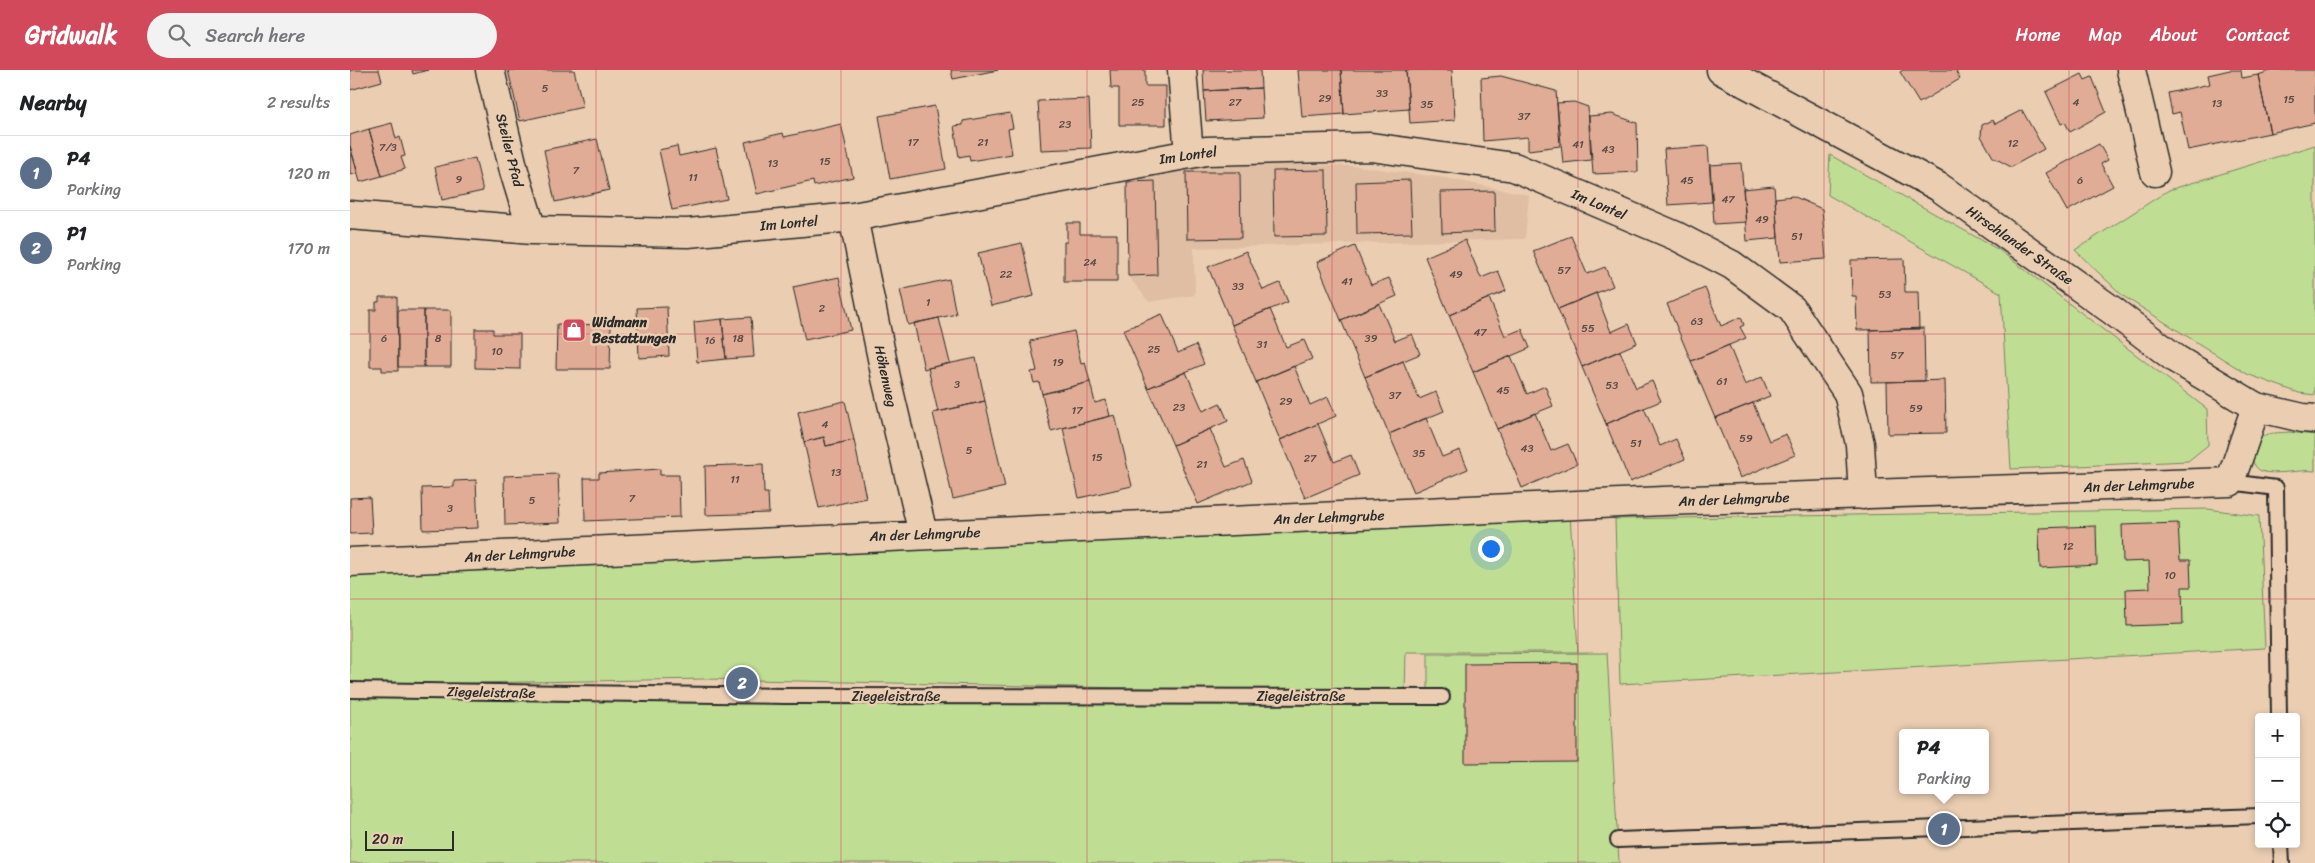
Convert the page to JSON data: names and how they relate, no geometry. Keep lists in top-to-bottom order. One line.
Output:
{"streets":{"street":["Steiler Pfad","Im Lontel","Hirschlander Straße","Höhenweg","An der Lehmgrube"],"lane":["Ziegeleistraße"]},"crossings":[["Steiler Pfad","Im Lontel"],["Im Lontel","Höhenweg"],["Im Lontel","An der Lehmgrube"],["Höhenweg","An der Lehmgrube"]],"places":{"shop":["Widmann Bestattungen"]},"house_numbers":["5","33","29","15","25","27","4","13","35","37","23","17","21","12","41","7/3","43","15","13","7","11","9","45","6","47","49","51","24","57","22","49","41","33","53","1","2","63","55","47","6","8","18","39","16","31","25","10","57","19","61","3","53","45","37","29","23","59","17","4","59","51","43","5","35","15","27","21","13","11","7","5","3","12","10"],"scale_bar":"20 m","page":{"header":"Gridwalk","search":"Search here","nav":["Home","Map","About","Contact"],"heading":["Nearby","2 results"],"list":[{"mark":"1","name":"P4","note":"Parking","value":"120 m"},{"mark":"2","name":"P1","note":"Parking","value":"170 m"}],"pins":["2","1"],"map_buttons":["+","−"],"popup":["P4","Parking"],"scale":"20 m"}}
